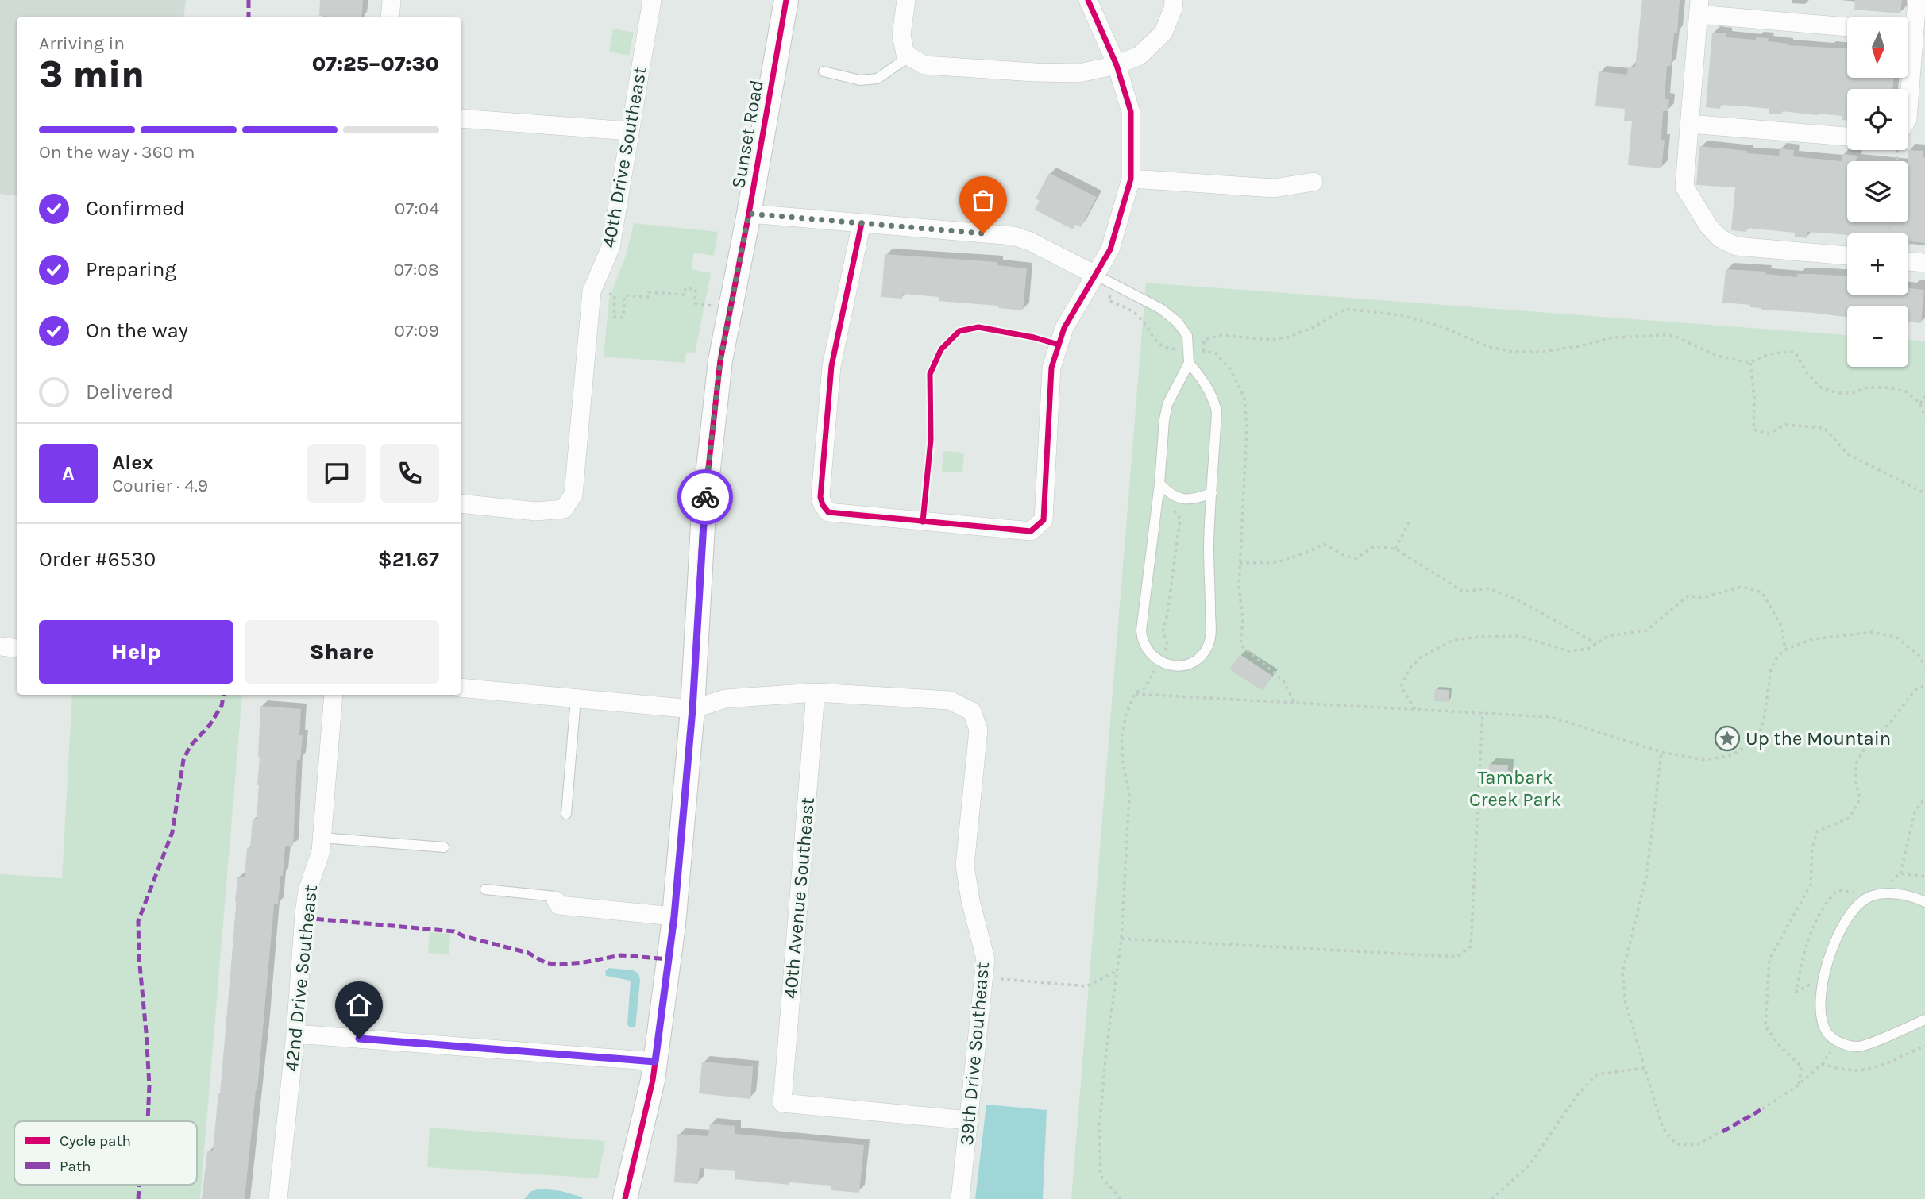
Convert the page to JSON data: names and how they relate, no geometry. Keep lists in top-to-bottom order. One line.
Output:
{"streets":{"street":["Sunset Road","40th Drive Southeast","40th Avenue Southeast","42nd Drive Southeast","39th Drive Southeast"]},"crossings":[["40th Avenue Southeast","39th Drive Southeast"]],"parks":["Tambark Creek Park"],"places":{"place":["Up the Mountain"]},"legend":["Cycle path","Path"],"north":"bottom","page":{"map_buttons":["+","−"],"heading":["3 min","Arriving in","07:25–07:30"],"panel":["Alex","Courier · 4.9","Order #6530","$21.67"],"bar":"On the way · 360 m","list":[["Confirmed","07:04"],["Preparing","07:08"],["On the way","07:09"],"Delivered"],"round":"A","buttons":["Help","Share"]}}
